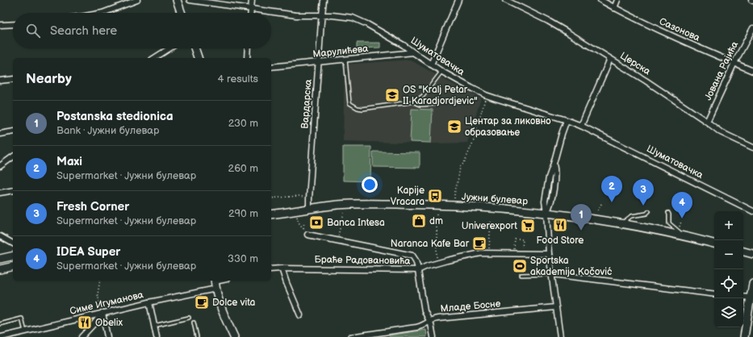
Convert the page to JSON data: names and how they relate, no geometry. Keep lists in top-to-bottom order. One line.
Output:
{"streets":{"main road":["Јужни булевар"],"street":["Сазонова","Марулићева","Шуматовачка","Церска","Јована Рајића","Вардарска","Браће Радовановића","Симе Игуманова","Младе Босне"]},"crossings":[["Сазонова","Јована Рајића"],["Марулићева","Шуматовачка"],["Марулићева","Вардарска"],["Шуматовачка","Вардарска"],["Церска","Јована Рајића"],["Вардарска","Јужни булевар"]],"places":{"school or university":["OS \"Kralj Petar II Karadjordjevic\"","Центар за ликовно образовање"],"bus stop":["Kapije Vracara"],"shop":["dm"],"bank":["Banca Intesa"],"restaurant":["Food Store","Obelix"],"supermarket":["Univerexport"],"cafe":["Naranca Kafe Bar","Dolce vita"],"sports":["Sportska akademija Kočović"]},"page":{"search":"Search here","heading":["Nearby","4 results"],"list":[{"mark":"1","name":"Postanska stedionica","note":"Bank · Јужни булевар","value":"230 m"},{"mark":"2","name":"Maxi","note":"Supermarket · Јужни булевар","value":"260 m"},{"mark":"3","name":"Fresh Corner","note":"Supermarket · Јужни булевар","value":"290 m"},{"mark":"4","name":"IDEA Super","note":"Supermarket · Јужни булевар","value":"330 m"}],"pins":["2","3","4","1"],"map_buttons":["+","−"]}}
